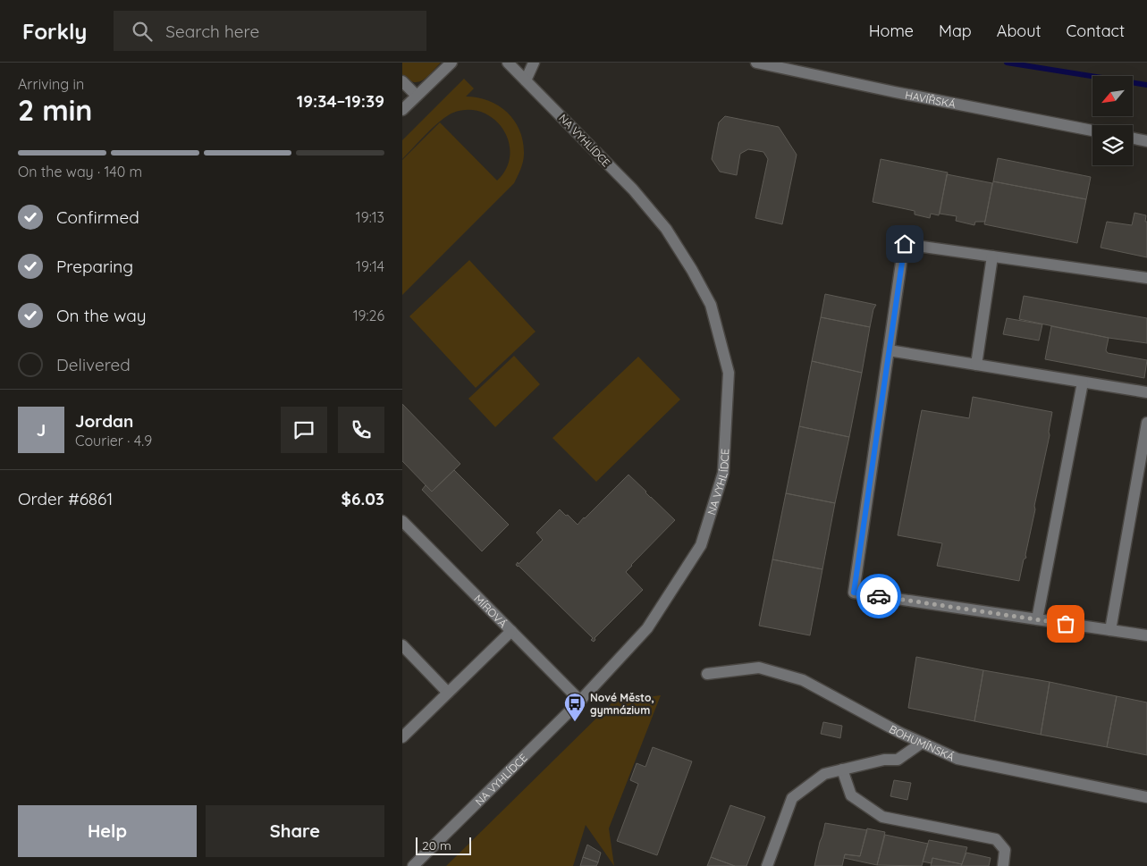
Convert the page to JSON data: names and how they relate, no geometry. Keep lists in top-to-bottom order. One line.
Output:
{"streets":{"street":["HAVÍŘSKÁ","NA VYHLÍDCE","MÍROVÁ","BOHUMÍNSKÁ"]},"crossings":[["NA VYHLÍDCE","MÍROVÁ"]],"places":{"bus stop":["Nové Město, gymnázium"]},"scale_bar":"20 m","north":"bottom left","page":{"header":"Forkly","search":"Search here","nav":["Home","Map","About","Contact"],"heading":["2 min","Arriving in","19:34–19:39"],"panel":["Jordan","Courier · 4.9","Order #6861","$6.03"],"bar":"On the way · 140 m","list":[["Confirmed","19:13"],["Preparing","19:14"],["On the way","19:26"],"Delivered"],"round":"J","buttons":["Help","Share"],"scale":"20 m"}}
